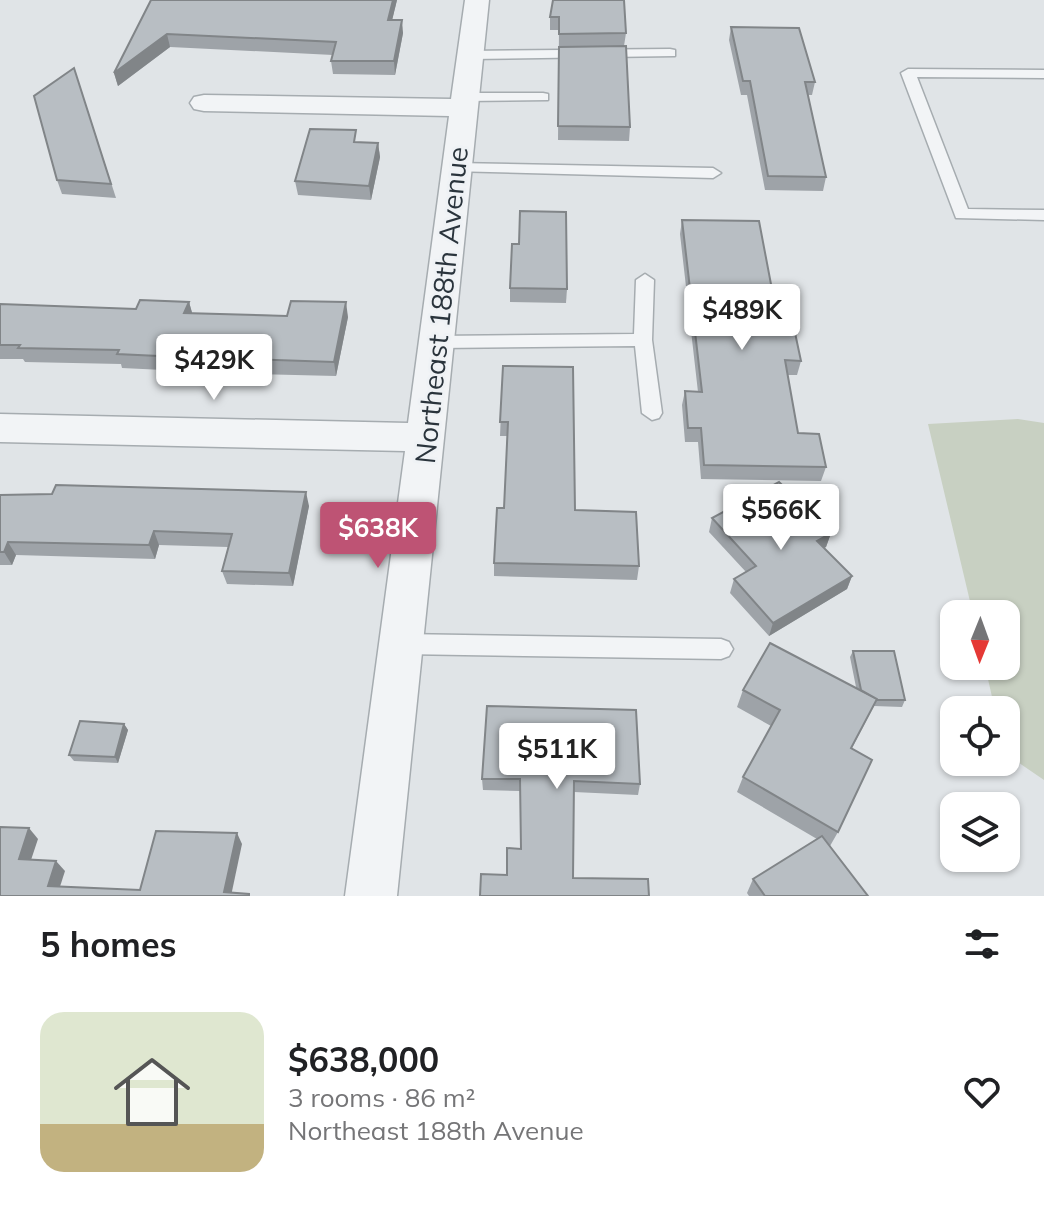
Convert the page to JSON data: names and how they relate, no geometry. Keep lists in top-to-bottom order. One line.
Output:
{"streets":{"street":["Northeast 188th Avenue"]},"north":"bottom","page":{"price":["$489K","$429K","$566K","$638K","$511K"],"heading":"5 homes","list":[{"name":"$638,000","note":"3 rooms · 86 m² · Northeast 188th Avenue"}]}}
